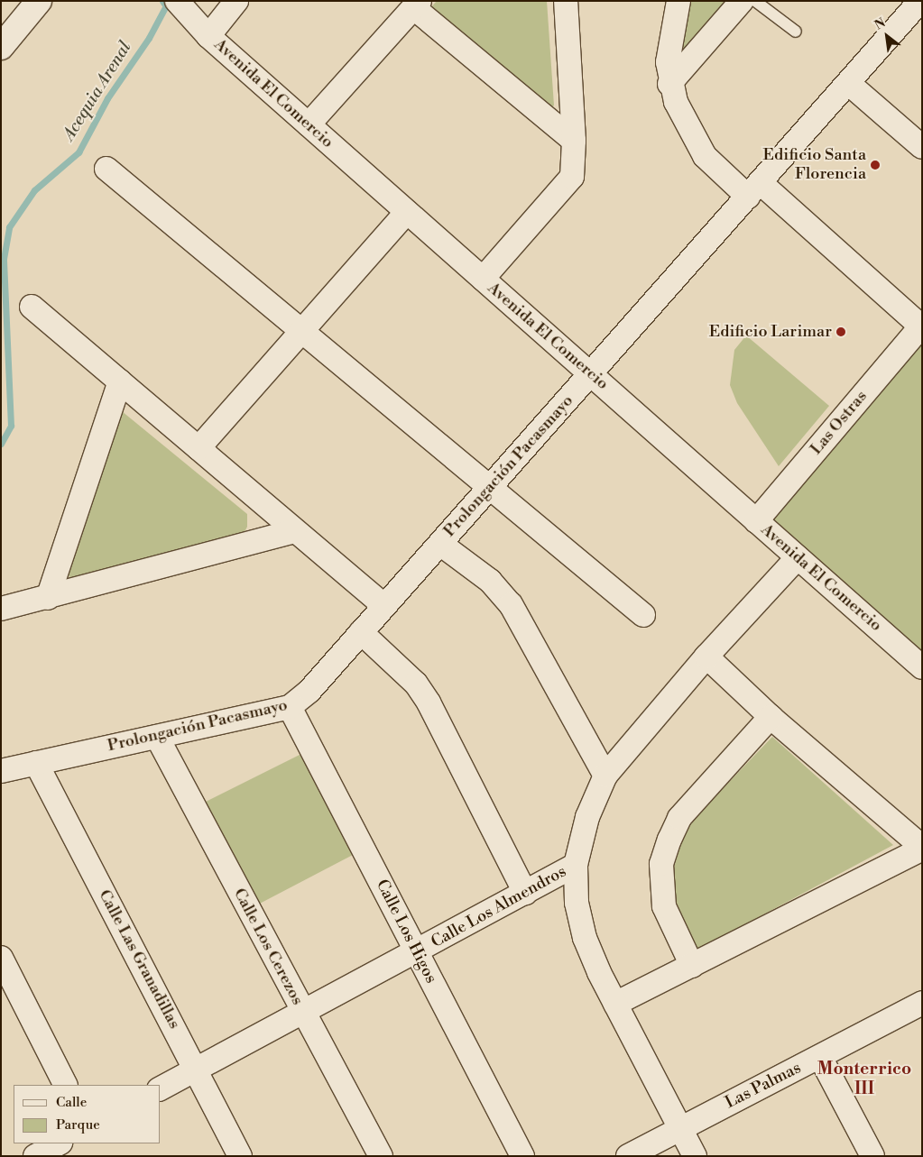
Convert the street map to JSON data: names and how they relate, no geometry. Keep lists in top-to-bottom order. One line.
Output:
{"streets":{"street":["Avenida El Comercio","Las Ostras","Prolongación Pacasmayo","Calle Los Almendros","Calle Los Higos","Calle Los Cerezos","Calle Las Granadillas","Las Palmas"]},"crossings":[["Avenida El Comercio","Las Ostras"],["Avenida El Comercio","Prolongación Pacasmayo"],["Prolongación Pacasmayo","Calle Los Higos"],["Prolongación Pacasmayo","Calle Los Cerezos"],["Prolongación Pacasmayo","Calle Las Granadillas"],["Calle Los Almendros","Calle Los Higos"],["Calle Los Almendros","Calle Los Cerezos"],["Calle Los Almendros","Calle Las Granadillas"]],"districts":["Monterrico III"],"water":["Acequia Arenal"],"places":["Edificio Santa Florencia","Edificio Larimar"],"legend":["Calle","Parque"],"north":"top left"}
